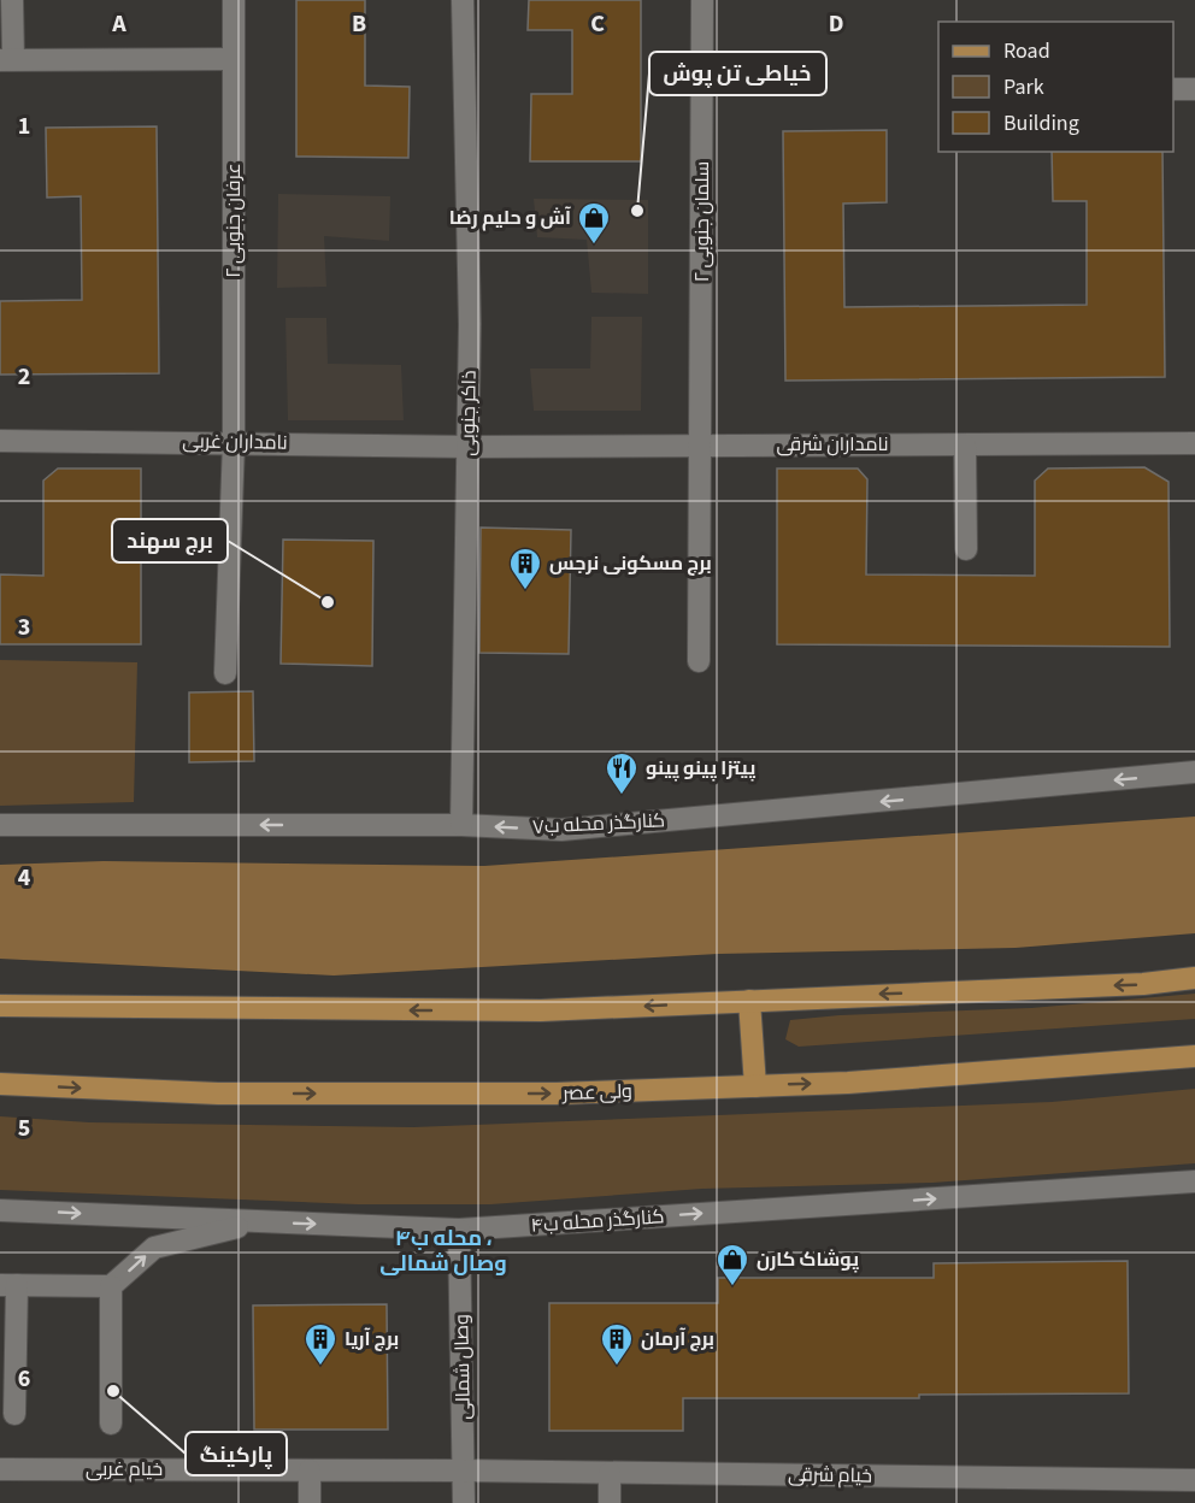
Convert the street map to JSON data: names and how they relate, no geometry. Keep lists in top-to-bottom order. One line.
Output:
{"streets":{"main road":["ولی عصر"],"street":["عرفان جنوبی ۲","سلمان جنوبی ۲","ذاکر جنوبی","نامداران غربی","نامداران شرقی","کنارگذر محله ب۷","کنارگذر محله ب۴","وصال شمالی","خیام غربی","خیام شرقی"]},"crossings":[["عرفان جنوبی ۲","نامداران غربی"],["سلمان جنوبی ۲","نامداران شرقی"],["ذاکر جنوبی","نامداران غربی"],["ذاکر جنوبی","نامداران شرقی"],["ذاکر جنوبی","کنارگذر محله ب۷"],["نامداران غربی","نامداران شرقی"],["کنارگذر محله ب۴","وصال شمالی"],["وصال شمالی","خیام غربی"],["وصال شمالی","خیام شرقی"],["خیام غربی","خیام شرقی"]],"one_way":["کنارگذر محله ب۷","کنارگذر محله ب۴"],"districts":["محله ب۴ ، وصال شمالی"],"places":{"other":["خیاطی تن پوش","برج سهند","پارکینگ"],"shop":["آش و حلیم رضا","پوشاک کارن"],"building":["برج مسکونی نرجس","برج آریا","برج آرمان"],"restaurant":["پیتزا پینو پینو"]},"legend":["Road","Park","Building"],"grid":{"columns":["A","B","C","D"],"rows":["1","2","3","4","5","6"]}}
